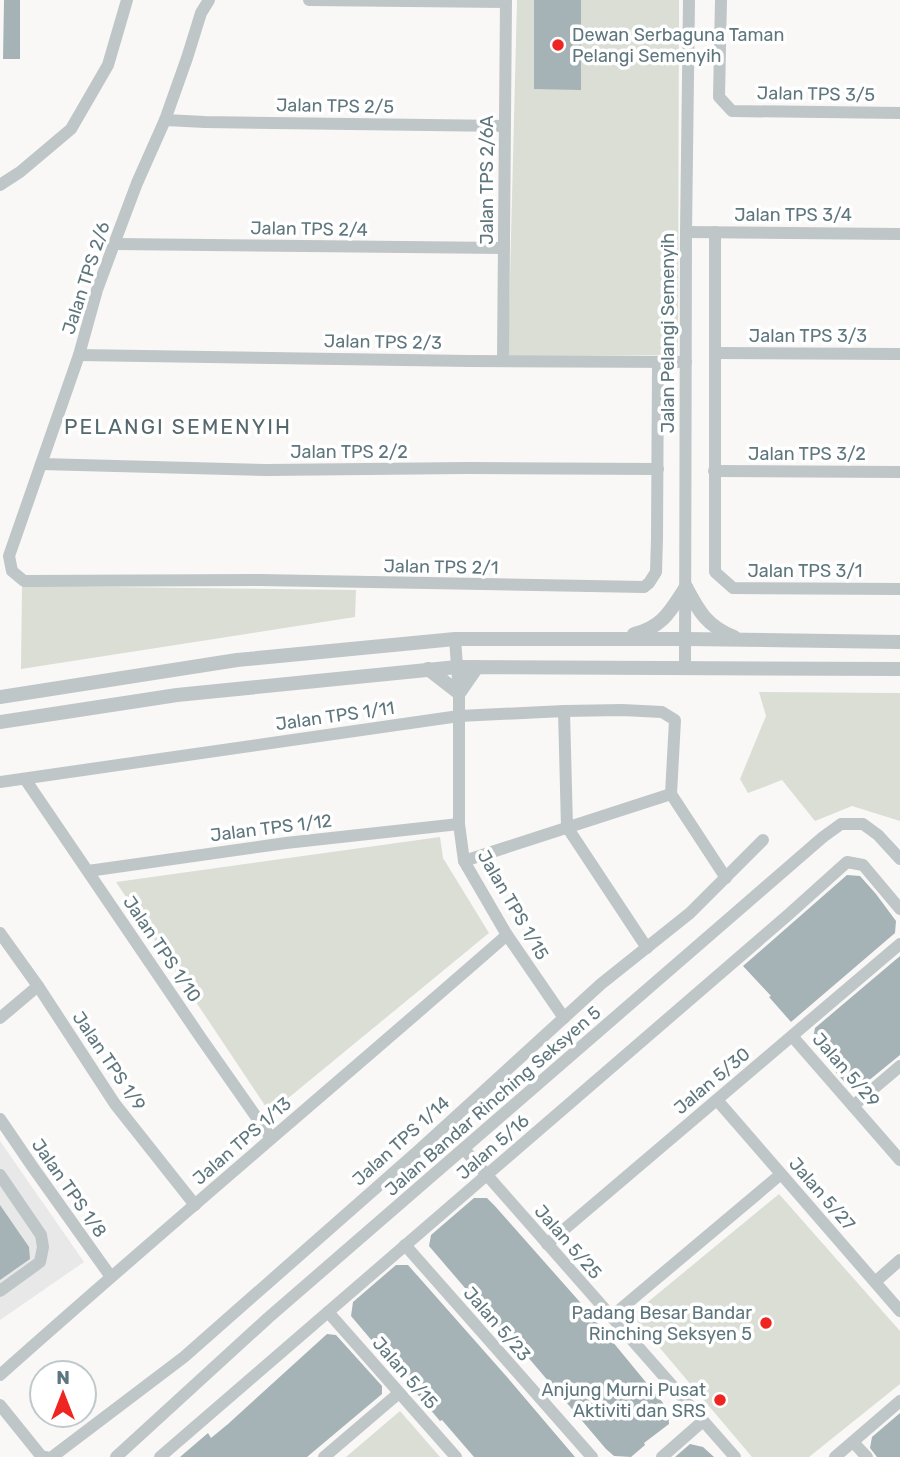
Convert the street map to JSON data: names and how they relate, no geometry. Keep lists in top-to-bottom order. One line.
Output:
{"streets":{"street":["Jalan TPS 3/5","Jalan TPS 2/5","Jalan TPS 2/6A","Jalan TPS 3/4","Jalan TPS 2/4","Jalan TPS 2/6","Jalan Pelangi Semenyih","Jalan TPS 3/3","Jalan TPS 2/3","Jalan TPS 2/2","Jalan TPS 3/2","Jalan TPS 2/1","Jalan TPS 3/1","Jalan TPS 1/11","Jalan TPS 1/12","Jalan TPS 1/15","Jalan TPS 1/10","Jalan TPS 1/9","Jalan 5/29","Jalan 5/30","Jalan Bandar Rinching Seksyen 5","Jalan TPS 1/13","Jalan TPS 1/14","Jalan 5/16","Jalan TPS 1/8","Jalan 5/27","Jalan 5/25","Jalan 5/23","Jalan 5/15"]},"crossings":[["Jalan TPS 2/5","Jalan TPS 2/6A"],["Jalan TPS 2/5","Jalan TPS 2/6"],["Jalan TPS 2/6A","Jalan TPS 2/4"],["Jalan TPS 2/6A","Jalan TPS 2/3"],["Jalan TPS 3/4","Jalan Pelangi Semenyih"],["Jalan TPS 2/4","Jalan TPS 2/6"],["Jalan TPS 2/6","Jalan TPS 2/3"],["Jalan TPS 2/6","Jalan TPS 2/2"],["Jalan TPS 2/6","Jalan TPS 2/1"],["Jalan Pelangi Semenyih","Jalan TPS 2/3"],["Jalan TPS 2/3","Jalan TPS 2/1"],["Jalan TPS 2/2","Jalan TPS 2/1"],["Jalan TPS 3/2","Jalan TPS 3/1"],["Jalan TPS 1/11","Jalan TPS 1/15"],["Jalan TPS 1/11","Jalan TPS 1/10"],["Jalan TPS 1/12","Jalan TPS 1/15"],["Jalan TPS 1/12","Jalan TPS 1/10"],["Jalan TPS 1/15","Jalan TPS 1/13"],["Jalan TPS 1/15","Jalan TPS 1/14"],["Jalan TPS 1/10","Jalan TPS 1/13"],["Jalan TPS 1/9","Jalan TPS 1/13"],["Jalan 5/29","Jalan 5/30"],["Jalan 5/30","Jalan 5/27"],["Jalan 5/30","Jalan 5/25"],["Jalan Bandar Rinching Seksyen 5","Jalan 5/25"],["Jalan TPS 1/13","Jalan TPS 1/8"],["Jalan 5/16","Jalan 5/25"],["Jalan 5/16","Jalan 5/23"],["Jalan 5/16","Jalan 5/15"]],"districts":["PELANGI SEMENYIH"],"places":["Dewan Serbaguna Taman Pelangi Semenyih","Padang Besar Bandar Rinching Seksyen 5","Anjung Murni Pusat Aktiviti dan SRS"],"north":"top"}
